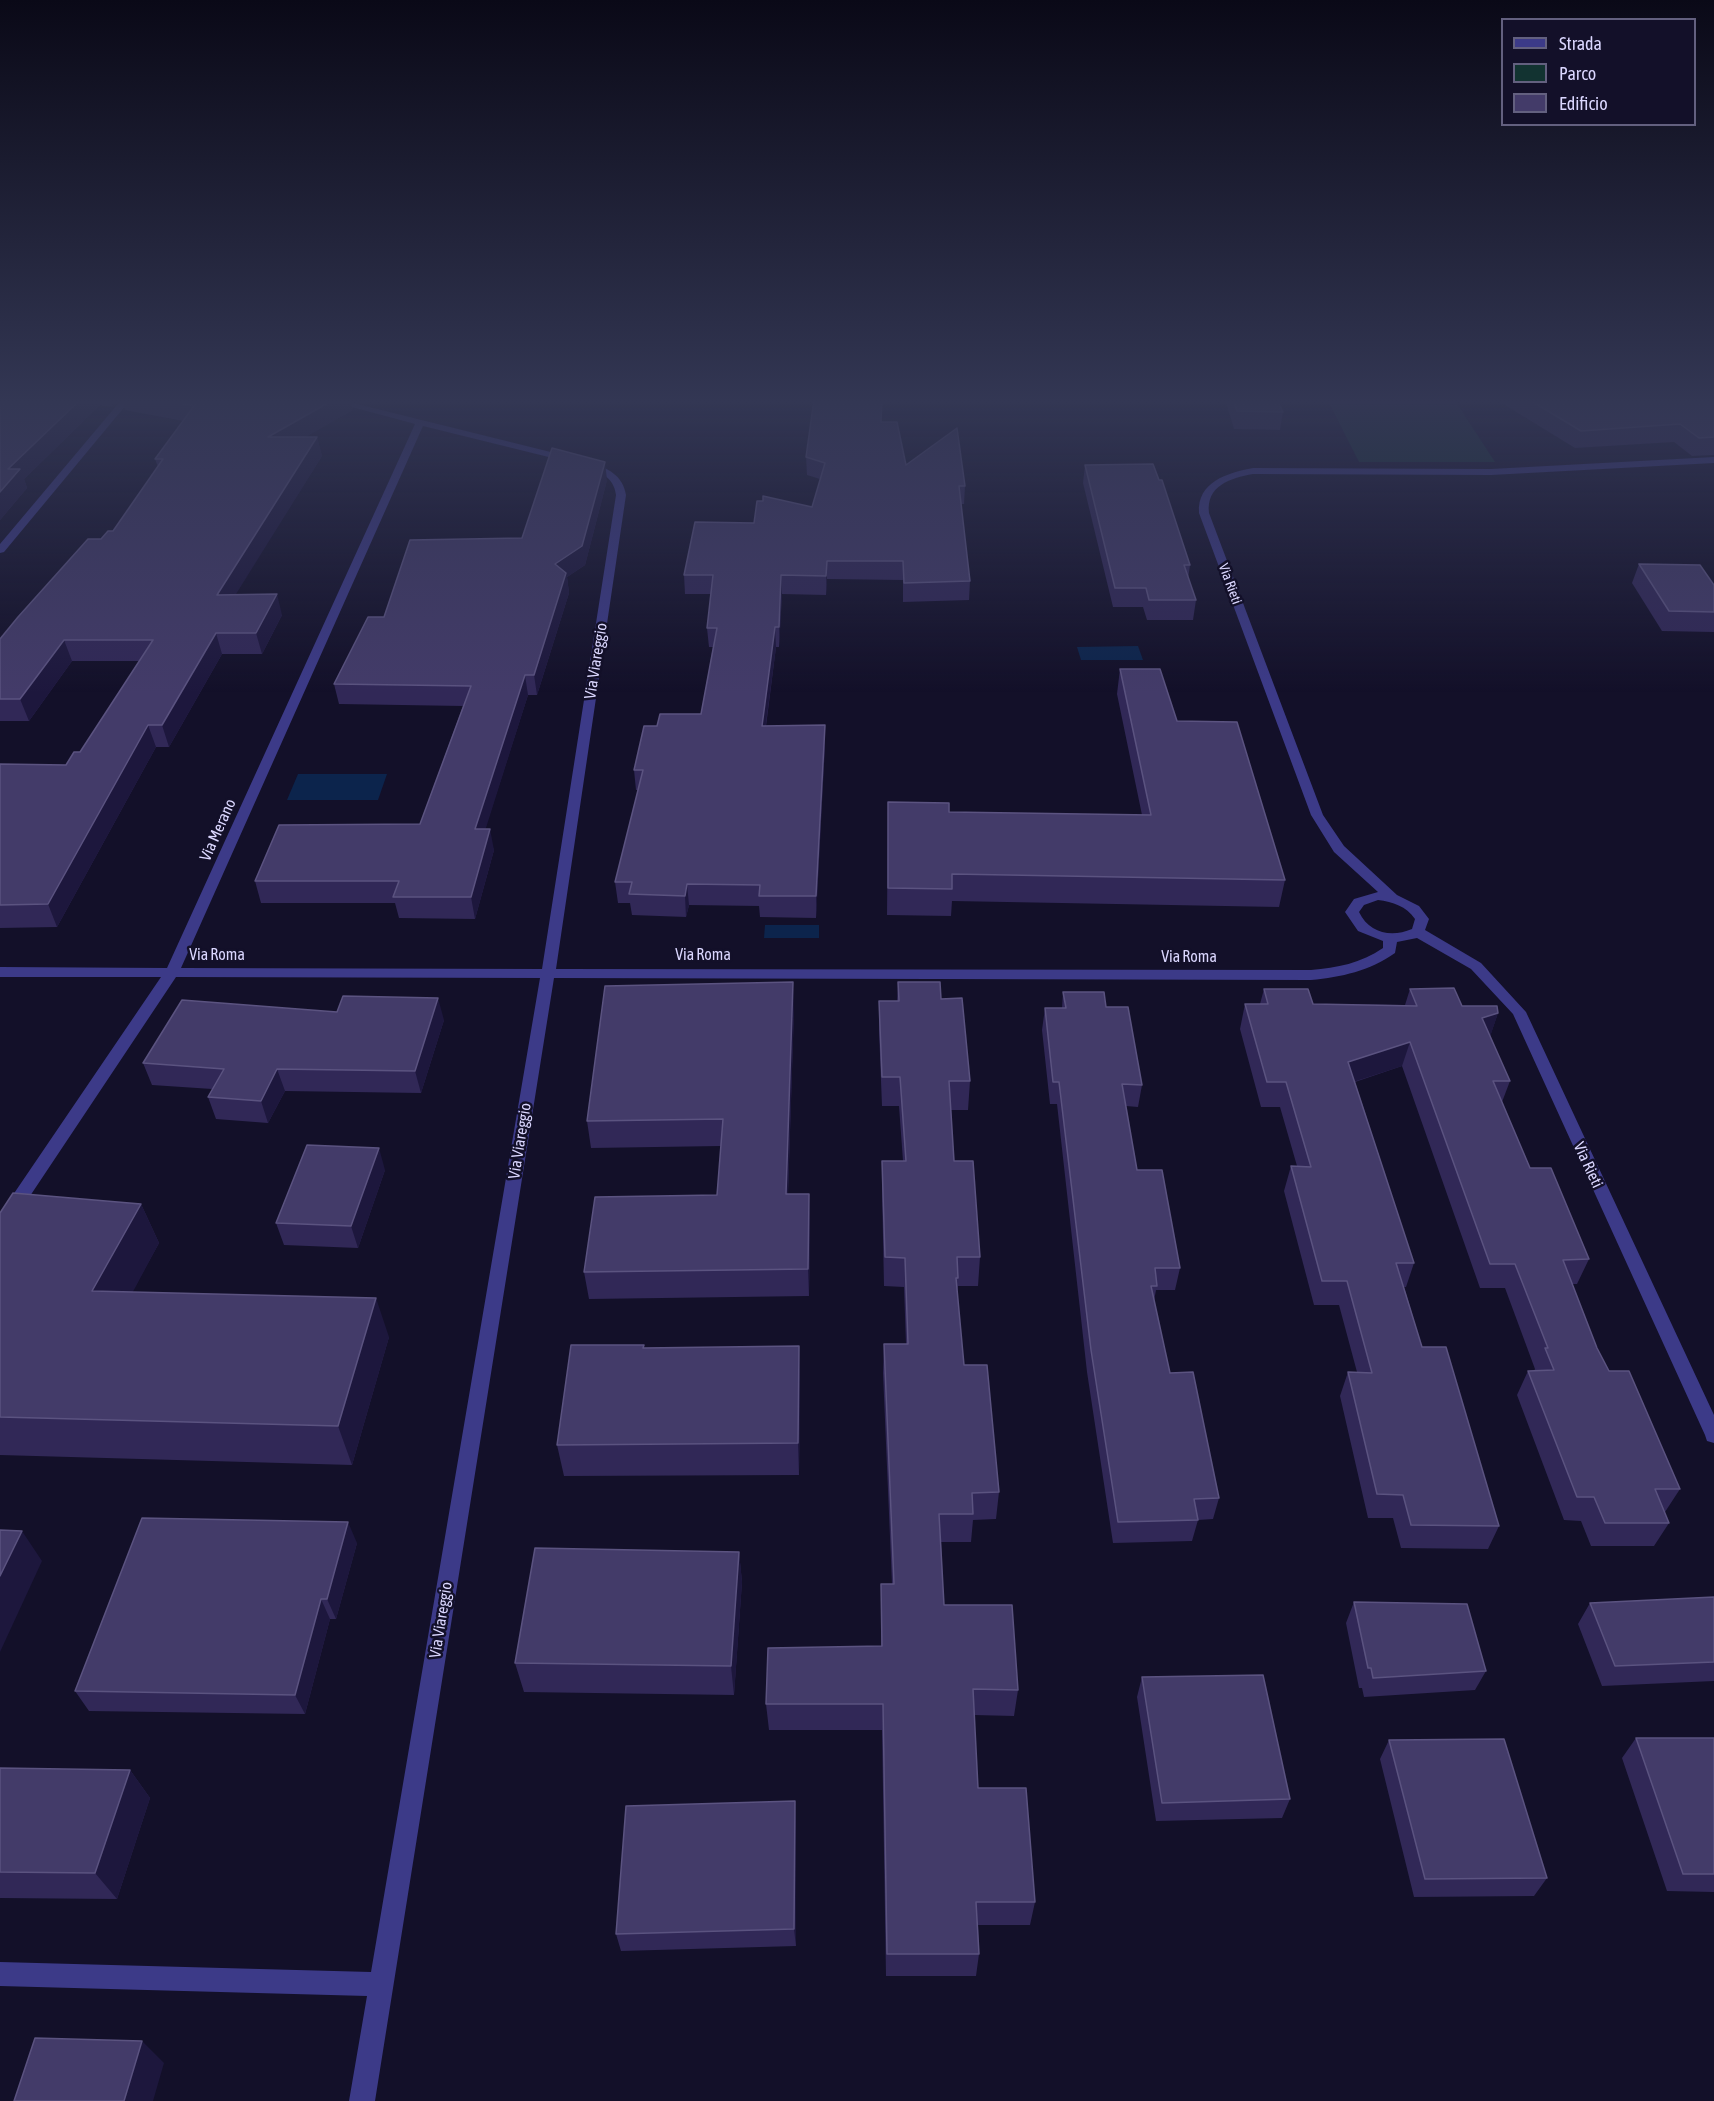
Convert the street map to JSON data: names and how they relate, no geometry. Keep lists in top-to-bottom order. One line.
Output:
{"streets":{"street":["Via Rieti","Via Viareggio","Via Merano","Via Roma"]},"crossings":[["Via Rieti","Via Roma"],["Via Viareggio","Via Roma"],["Via Merano","Via Roma"]],"legend":["Strada","Parco","Edificio"]}
